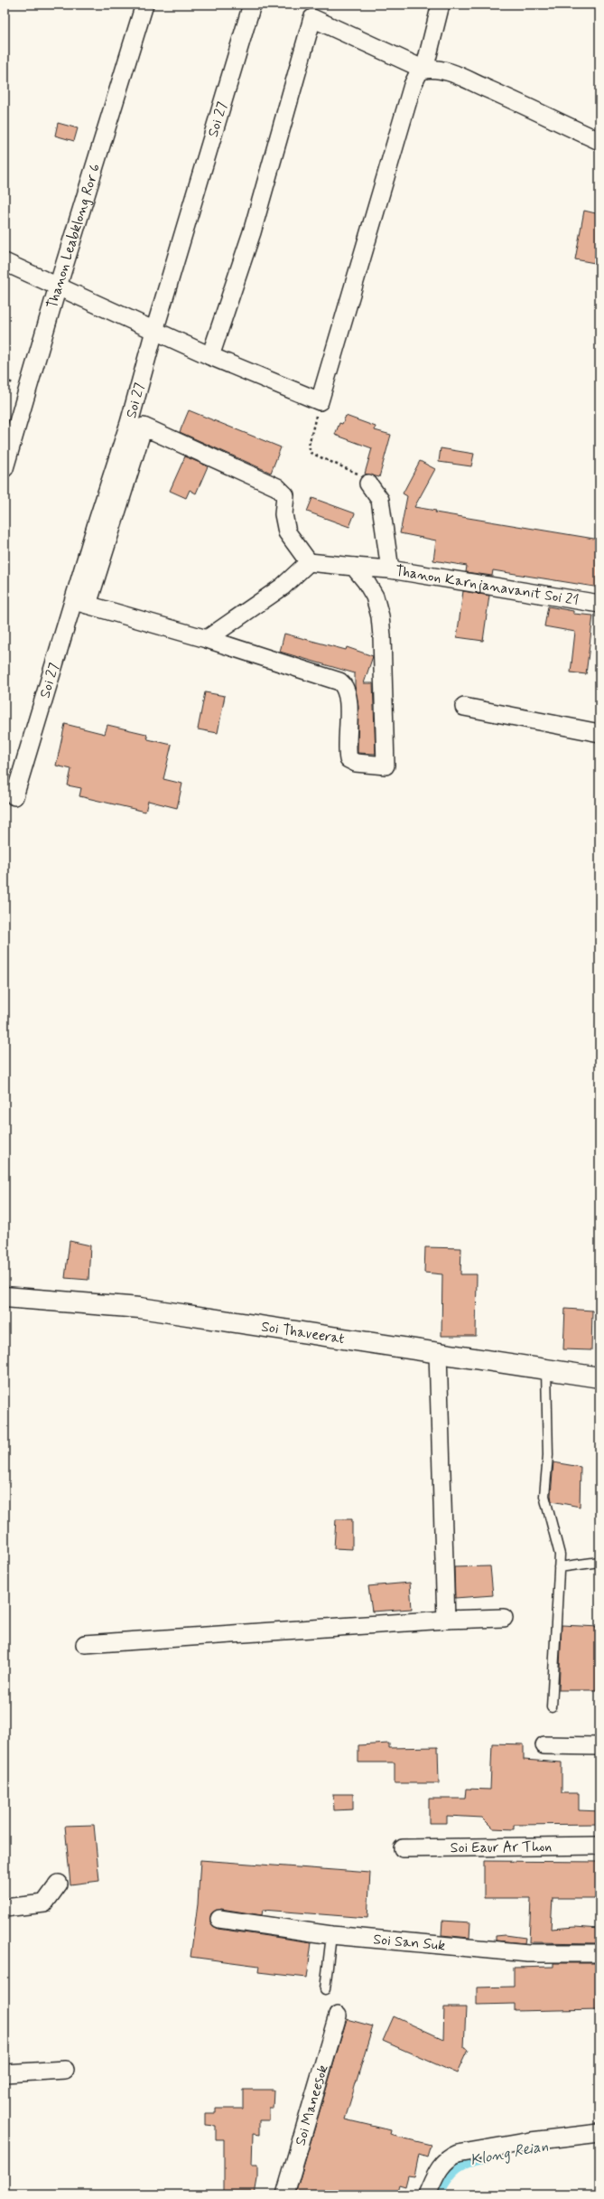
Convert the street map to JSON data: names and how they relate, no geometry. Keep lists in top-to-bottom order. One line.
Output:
{"streets":{"street":["Soi 27","Thanon Leabklong Ror 6","Thanon Karnjanavanit Soi 21","Soi Thaveerat","Soi Eaur Ar Thon","Soi San Suk","Soi Maneesok"]},"water":["Klong Reian"]}
